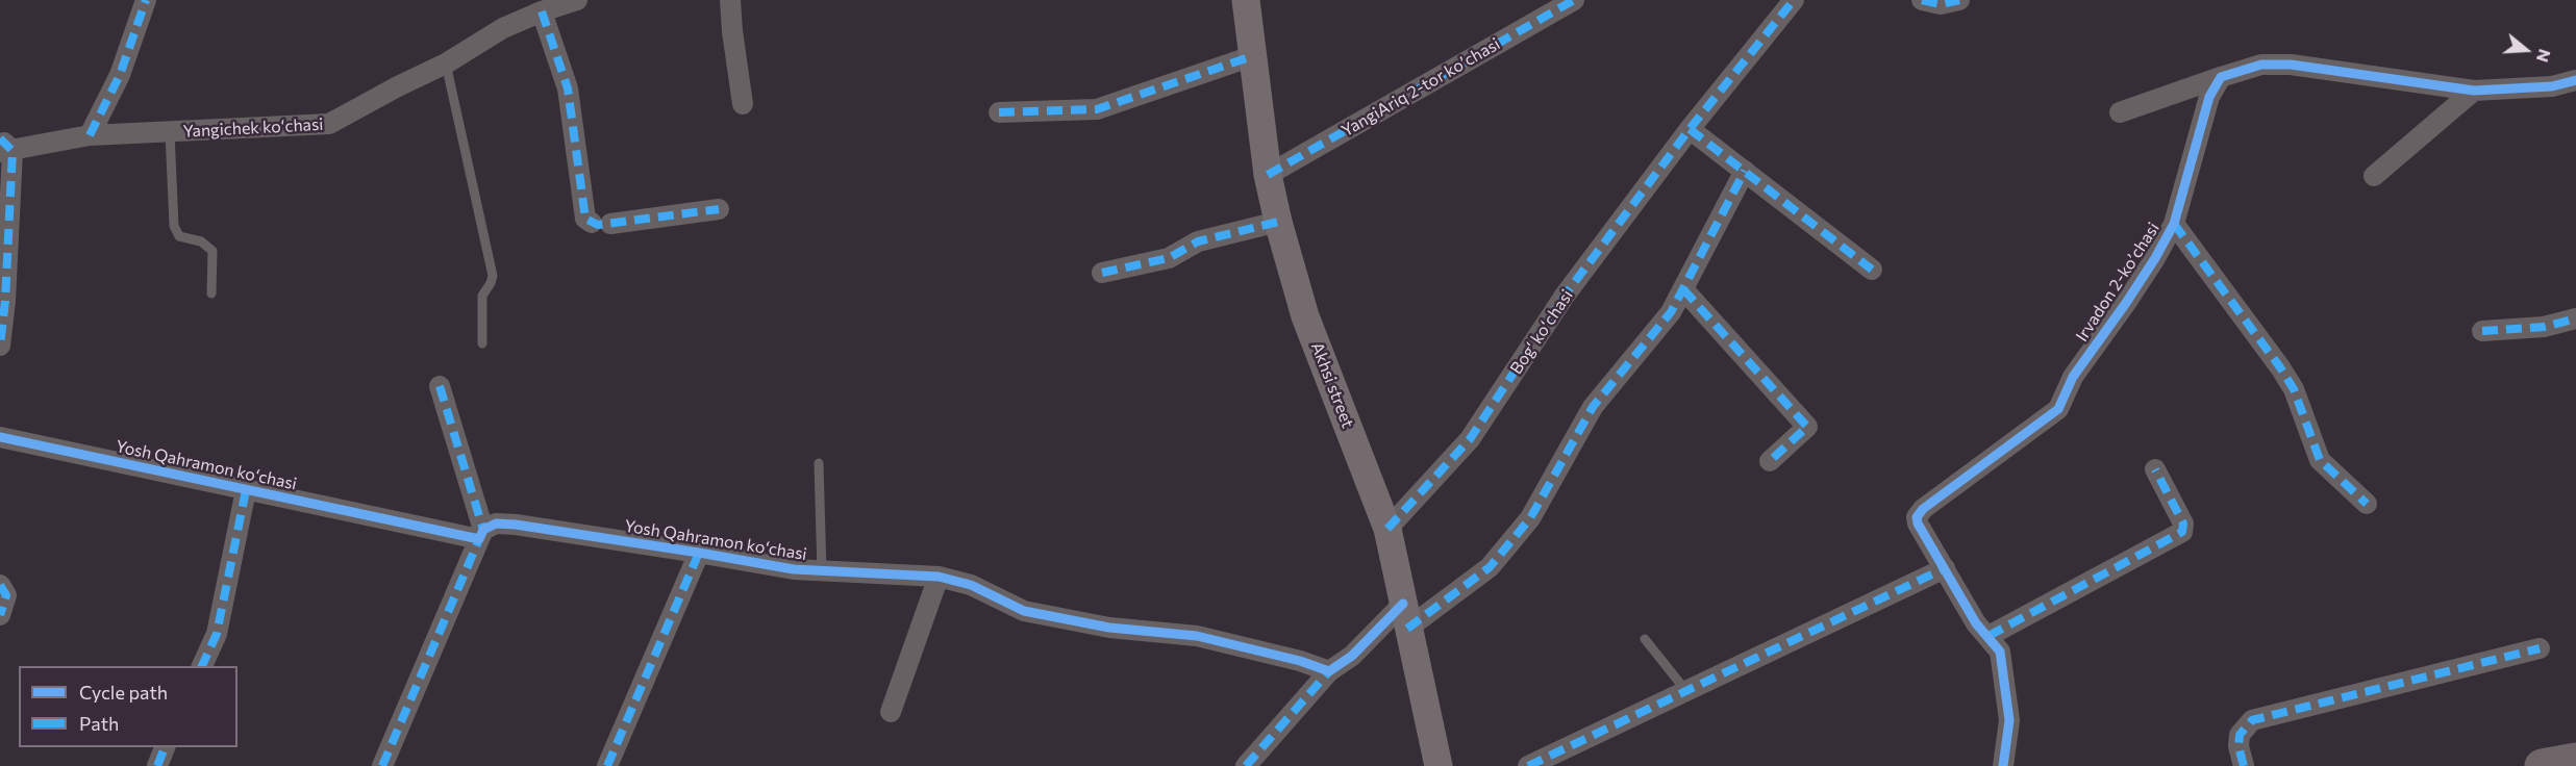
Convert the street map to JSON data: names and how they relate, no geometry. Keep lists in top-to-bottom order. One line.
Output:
{"streets":{"street":["YangiАriq 2-tor koʼchasi","Yangichek koʻchasi","Irvadon 2-koʼchasi","Bogʻ koʻchasi","Akhsi street","Yosh Qahramon koʻchasi"]},"crossings":[["YangiАriq 2-tor koʼchasi","Akhsi street"],["Bogʻ koʻchasi","Akhsi street"]],"legend":["Cycle path","Path"],"north":"right"}
